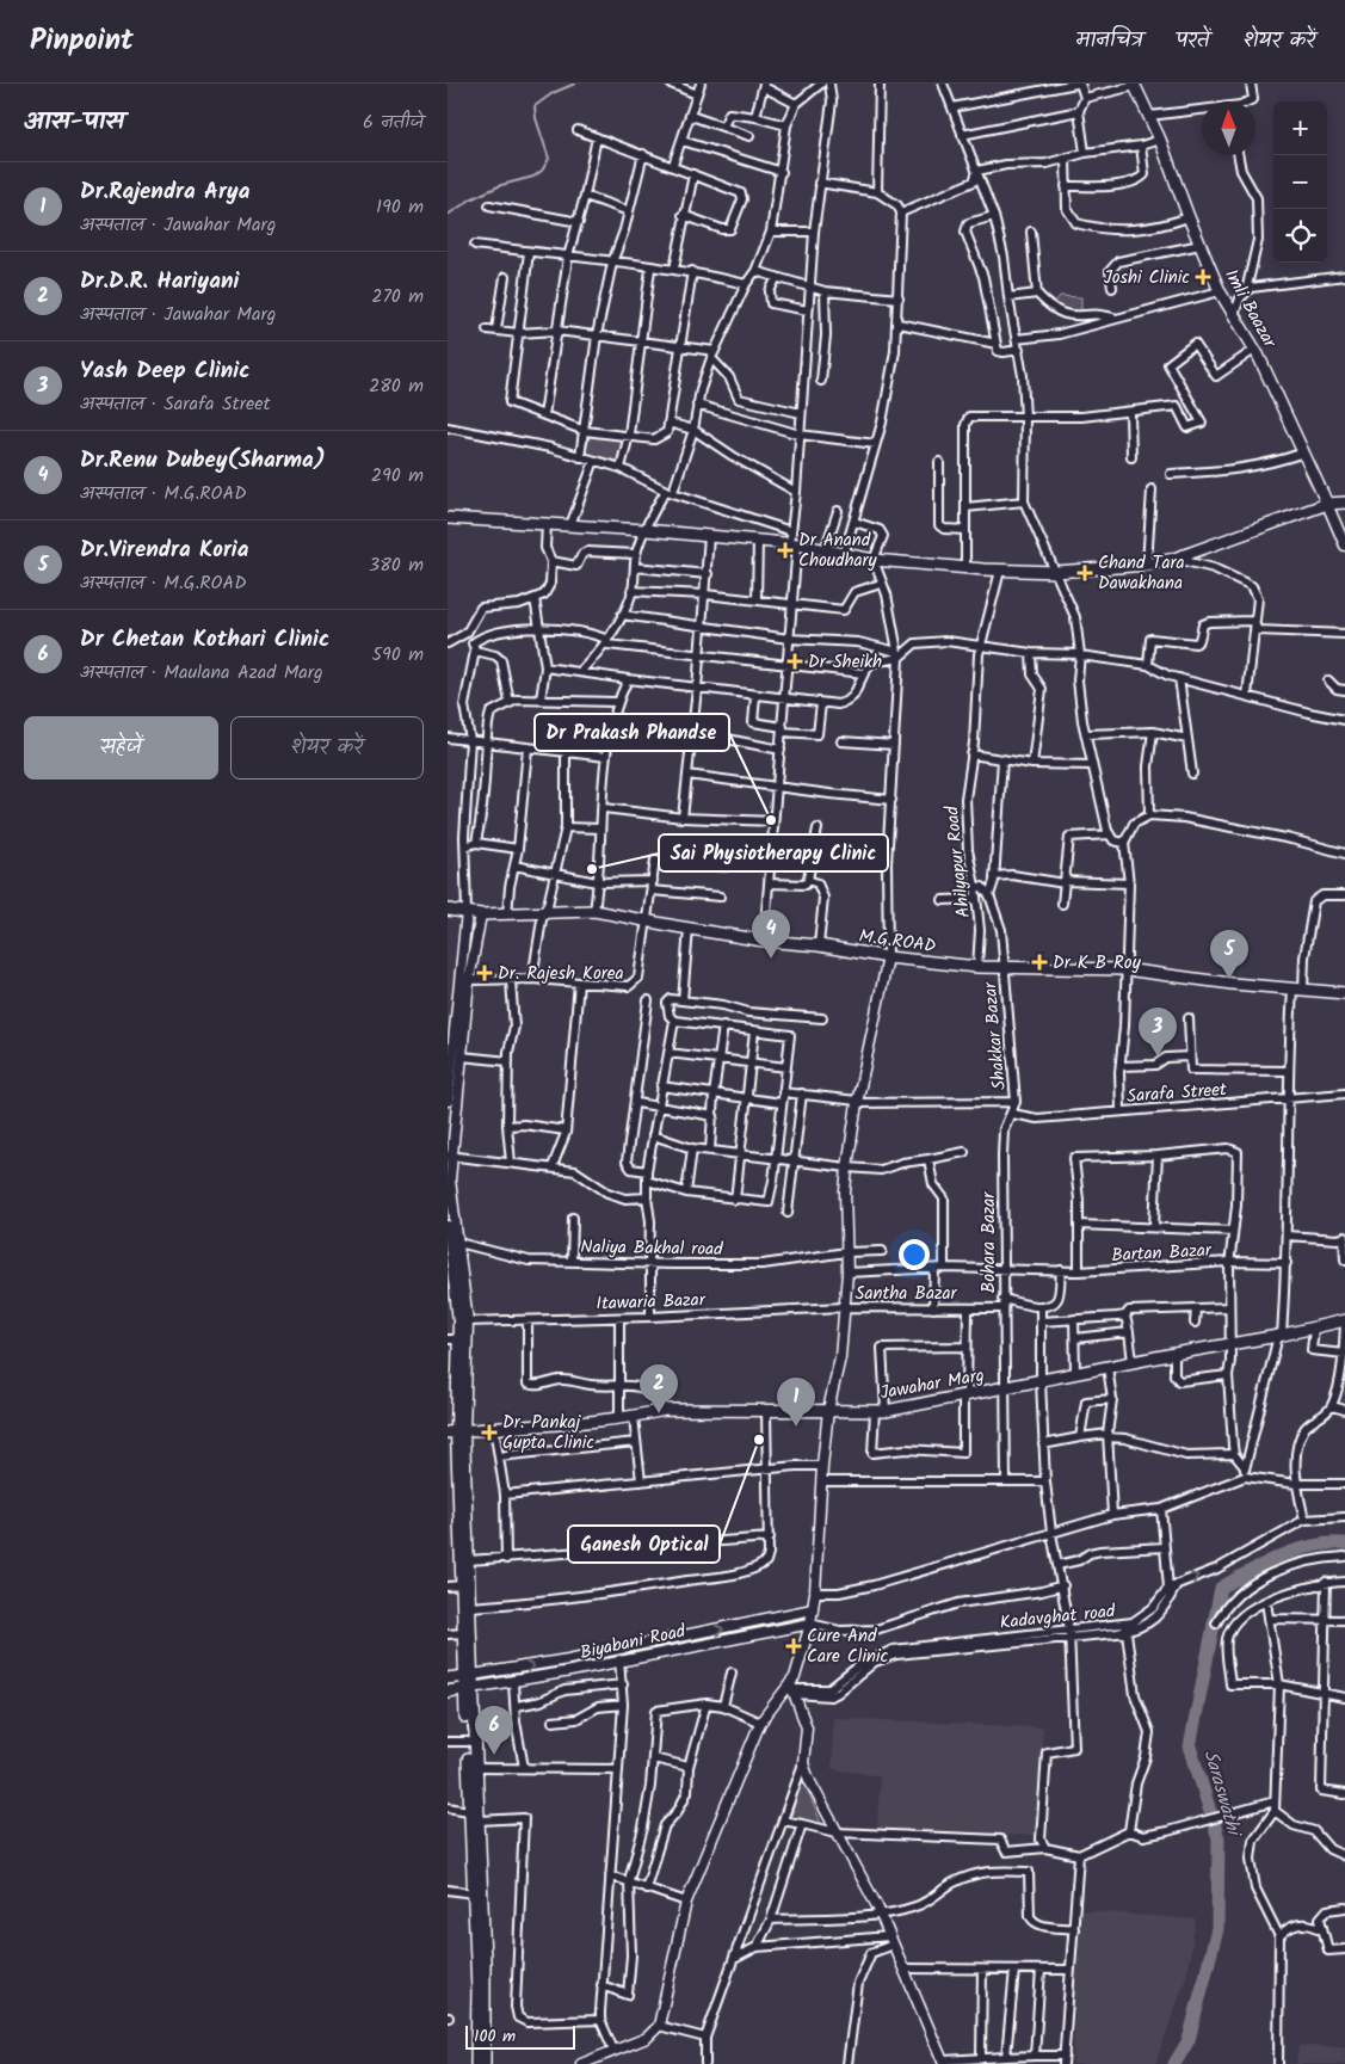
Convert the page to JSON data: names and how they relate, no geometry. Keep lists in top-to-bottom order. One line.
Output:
{"streets":{"main road":["Imli Baazar","M.G.ROAD","Jawahar Marg","Biyabani Road"],"street":["Ahilyapur Road","Shakkar Bazar","Sarafa Street","Bohara Bazar","Naliya Bakhal road","Bartan Bazar","Santha Bazar","Itawaria Bazar","Kadavghat road"]},"crossings":[["Ahilyapur Road","M.G.ROAD"],["M.G.ROAD","Shakkar Bazar"],["Shakkar Bazar","Bohara Bazar"],["Sarafa Street","Bohara Bazar"],["Bohara Bazar","Bartan Bazar"],["Bohara Bazar","Santha Bazar"],["Bohara Bazar","Jawahar Marg"],["Santha Bazar","Itawaria Bazar"]],"water":["Saraswathi"],"places":{"health":["Joshi Clinic","Dr Anand Choudhary","Chand Tara Dawakhana","Dr Sheikh","Dr K B Roy","Dr. Rajesh Korea","Dr. Pankaj Gupta Clinic","Cure And Care Clinic"],"other":["Dr Prakash Phandse","Sai Physiotherapy Clinic","Ganesh Optical"]},"scale_bar":"100 m","north":"top","page":{"header":"Pinpoint","nav":["मानचित्र","परतें","शेयर करें"],"heading":["आस-पास","6 नतीजे"],"map_buttons":["+","−"],"list":[{"mark":"1","name":"Dr.Rajendra Arya","note":"अस्पताल · Jawahar Marg","value":"190 m"},{"mark":"2","name":"Dr.D.R. Hariyani","note":"अस्पताल · Jawahar Marg","value":"270 m"},{"mark":"3","name":"Yash Deep Clinic","note":"अस्पताल · Sarafa Street","value":"280 m"},{"mark":"4","name":"Dr.Renu Dubey(Sharma)","note":"अस्पताल · M.G.ROAD","value":"290 m"},{"mark":"5","name":"Dr.Virendra Koria","note":"अस्पताल · M.G.ROAD","value":"380 m"},{"mark":"6","name":"Dr Chetan Kothari Clinic","note":"अस्पताल · Maulana Azad Marg","value":"590 m"}],"buttons":["सहेजें","शेयर करें"],"pins":["4","5","3","2","1","6"],"scale":"100 m"}}
